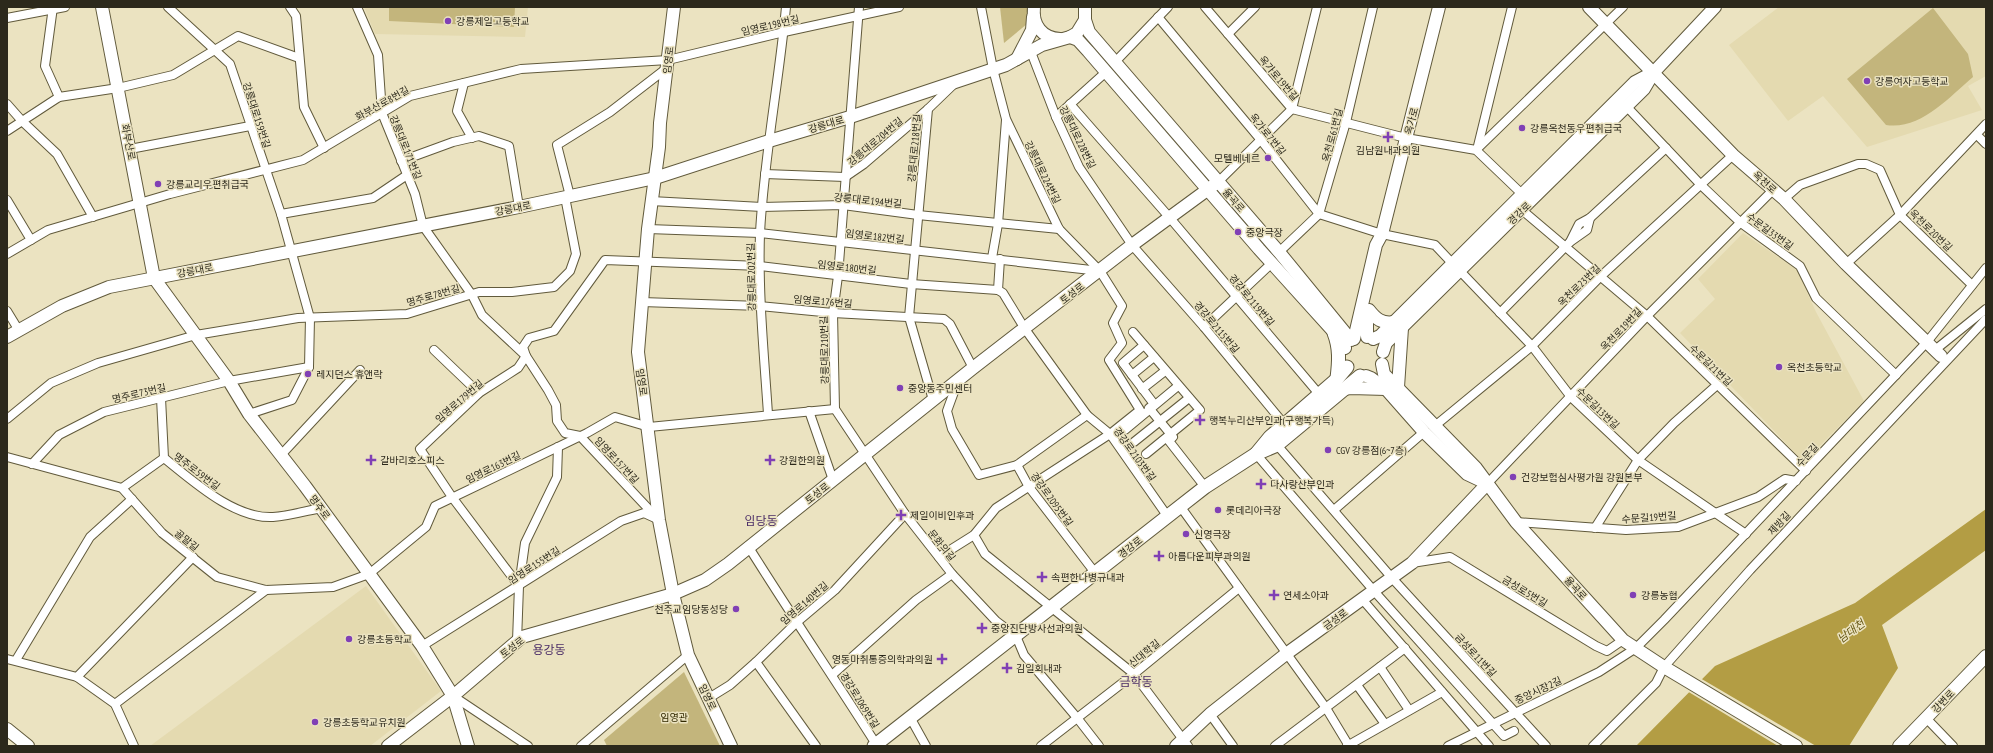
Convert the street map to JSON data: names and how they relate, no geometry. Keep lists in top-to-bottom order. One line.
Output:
{"streets":{"main road":["경강로"],"street":["임영로198번길","임영로","옥가로19번길","화부산로8번길","강릉대로159번길","옥가로","강릉대로","옥가로7번길","옥천로61번길","강릉대로228번길","강릉대로204번길","화부산로","강릉대로171번길","강릉대로218번길","강릉대로224번길","옥천로","강릉대로194번길","율곡로","옥천로20번길","수문길33번길","임영로182번길","임영로180번길","강릉대로202번길","옥천로23번길","토성로","명주로78번길","경강로2119번길","임영로176번길","경강로2115번길","옥천로19번길","강릉대로210번길","수문길21번길","명주로73번길","임영로179번길","수문길13번길","경강로2103번길","수문길","임영로157번길","임영로163번길","명주로59번길","경강로2095번길","명주로","수문길19번길","제방길","골말길","문화의길","임영로155번길","금성로5번길","임영로140번길","금성로","신대학길","금성로11번길","중앙시장2길","경강로2069번길","강변로"]},"crossings":[["임영로198번길","임영로"],["임영로198번길","화부산로8번길"],["임영로198번길","강릉대로202번길"],["임영로198번길","명주로78번길"],["임영로198번길","강릉대로210번길"],["임영로","화부산로8번길"],["임영로","강릉대로"],["임영로","강릉대로194번길"],["임영로","임영로182번길"],["임영로","임영로180번길"],["임영로","토성로"],["임영로","명주로78번길"],["임영로","임영로176번길"],["임영로","임영로157번길"],["임영로","임영로163번길"],["임영로","임영로155번길"],["임영로","임영로140번길"],["옥가로19번길","옥가로"],["옥가로19번길","옥천로61번길"],["화부산로8번길","강릉대로159번길"],["화부산로8번길","화부산로"],["화부산로8번길","강릉대로171번길"],["화부산로8번길","명주로78번길"],["강릉대로159번길","강릉대로"],["강릉대로159번길","명주로78번길"],["강릉대로159번길","명주로73번길"],["옥가로","율곡로"],["옥가로","경강로"],["옥가로","수문길13번길"],["강릉대로","강릉대로228번길"],["강릉대로","강릉대로204번길"],["강릉대로","화부산로"],["강릉대로","강릉대로171번길"],["강릉대로","강릉대로224번길"],["강릉대로","강릉대로202번길"],["강릉대로","명주로78번길"],["강릉대로","강릉대로210번길"],["강릉대로","임영로157번길"],["강릉대로","명주로"],["옥가로7번길","옥천로61번길"],["강릉대로228번길","토성로"],["강릉대로228번길","경강로2115번길"],["강릉대로204번길","강릉대로218번길"],["강릉대로204번길","강릉대로202번길"],["강릉대로204번길","강릉대로210번길"],["화부산로","명주로"],["강릉대로171번길","임영로157번길"],["강릉대로218번길","강릉대로194번길"],["강릉대로218번길","임영로182번길"],["강릉대로218번길","임영로180번길"],["강릉대로218번길","토성로"],["강릉대로218번길","임영로176번길"],["강릉대로224번길","강릉대로194번길"],["강릉대로224번길","임영로182번길"],["강릉대로224번길","토성로"],["강릉대로224번길","경강로2103번길"],["옥천로","경강로"],["옥천로","옥천로20번길"],["옥천로","옥천로23번길"],["옥천로","옥천로19번길"],["옥천로","수문길"],["강릉대로194번길","강릉대로202번길"],["강릉대로194번길","강릉대로210번길"],["율곡로","경강로"],["율곡로","옥천로23번길"],["율곡로","토성로"],["율곡로","옥천로19번길"],["율곡로","수문길"],["율곡로","수문길19번길"],["율곡로","제방길"],["율곡로","금성로5번길"],["율곡로","금성로"],["율곡로","중앙시장2길"],["경강로","수문길33번길"],["경강로","경강로2119번길"],["경강로","경강로2115번길"],["경강로","수문길21번길"],["경강로","수문길13번길"],["경강로","경강로2103번길"],["경강로","경강로2095번길"],["경강로","문화의길"],["경강로","금성로11번길"],["경강로","경강로2069번길"],["옥천로20번길","수문길"],["수문길33번길","옥천로23번길"],["수문길33번길","옥천로19번길"],["수문길33번길","수문길"],["임영로182번길","강릉대로202번길"],["임영로182번길","토성로"],["임영로182번길","강릉대로210번길"],["임영로180번길","강릉대로202번길"],["임영로180번길","강릉대로210번길"],["강릉대로202번길","임영로176번길"],["옥천로23번길","수문길21번길"],["옥천로23번길","수문길13번길"],["토성로","경강로2119번길"],["토성로","임영로176번길"],["토성로","경강로2115번길"],["토성로","경강로2103번길"],["토성로","명주로"],["토성로","문화의길"],["토성로","경강로2069번길"],["명주로78번길","임영로157번길"],["명주로78번길","명주로"],["임영로176번길","강릉대로210번길"],["옥천로19번길","수문길21번길"],["옥천로19번길","수문길13번길"],["옥천로19번길","금성로"],["수문길21번길","수문길"],["명주로73번길","명주로59번길"],["명주로73번길","명주로"],["임영로179번길","임영로157번길"],["임영로179번길","임영로163번길"],["임영로179번길","임영로155번길"],["수문길13번길","수문길"],["수문길13번길","수문길19번길"],["수문길","수문길19번길"],["수문길","중앙시장2길"],["임영로157번길","임영로163번길"],["임영로157번길","임영로155번길"],["임영로163번길","명주로"],["임영로163번길","골말길"],["명주로59번길","명주로"],["명주로","골말길"],["명주로","임영로155번길"],["문화의길","임영로140번길"],["금성로5번길","금성로"],["임영로140번길","경강로2069번길"],["금성로","금성로11번길"],["금성로11번길","중앙시장2길"]],"districts":["임당동","용강동","금학동"],"water":["남대천"],"parks":["임영관"],"places":{"other":["강릉제일고등학교","강릉여자고등학교","강릉옥천동우편취급국","모텔베네르","강릉교리우편취급국","중앙극장","옥천초등학교","레지던스 휴앤락","중앙동주민센터","CGV 강릉점(6~7층)","건강보험심사평가원 강원본부","롯데리아극장","신영극장","강릉농협","천주교임당동성당","강릉초등학교","강릉초등학교유치원"],"health":["김남원내과의원","행복누리산부인과(구행복가득)","갈바리호스피스","강원한의원","다사랑산부인과","제일이비인후과","아름다운피부과의원","속편한나병규내과","연세소아과","중앙진단방사선과의원","영동마취통증의학과의원","김일회내과"]}}
